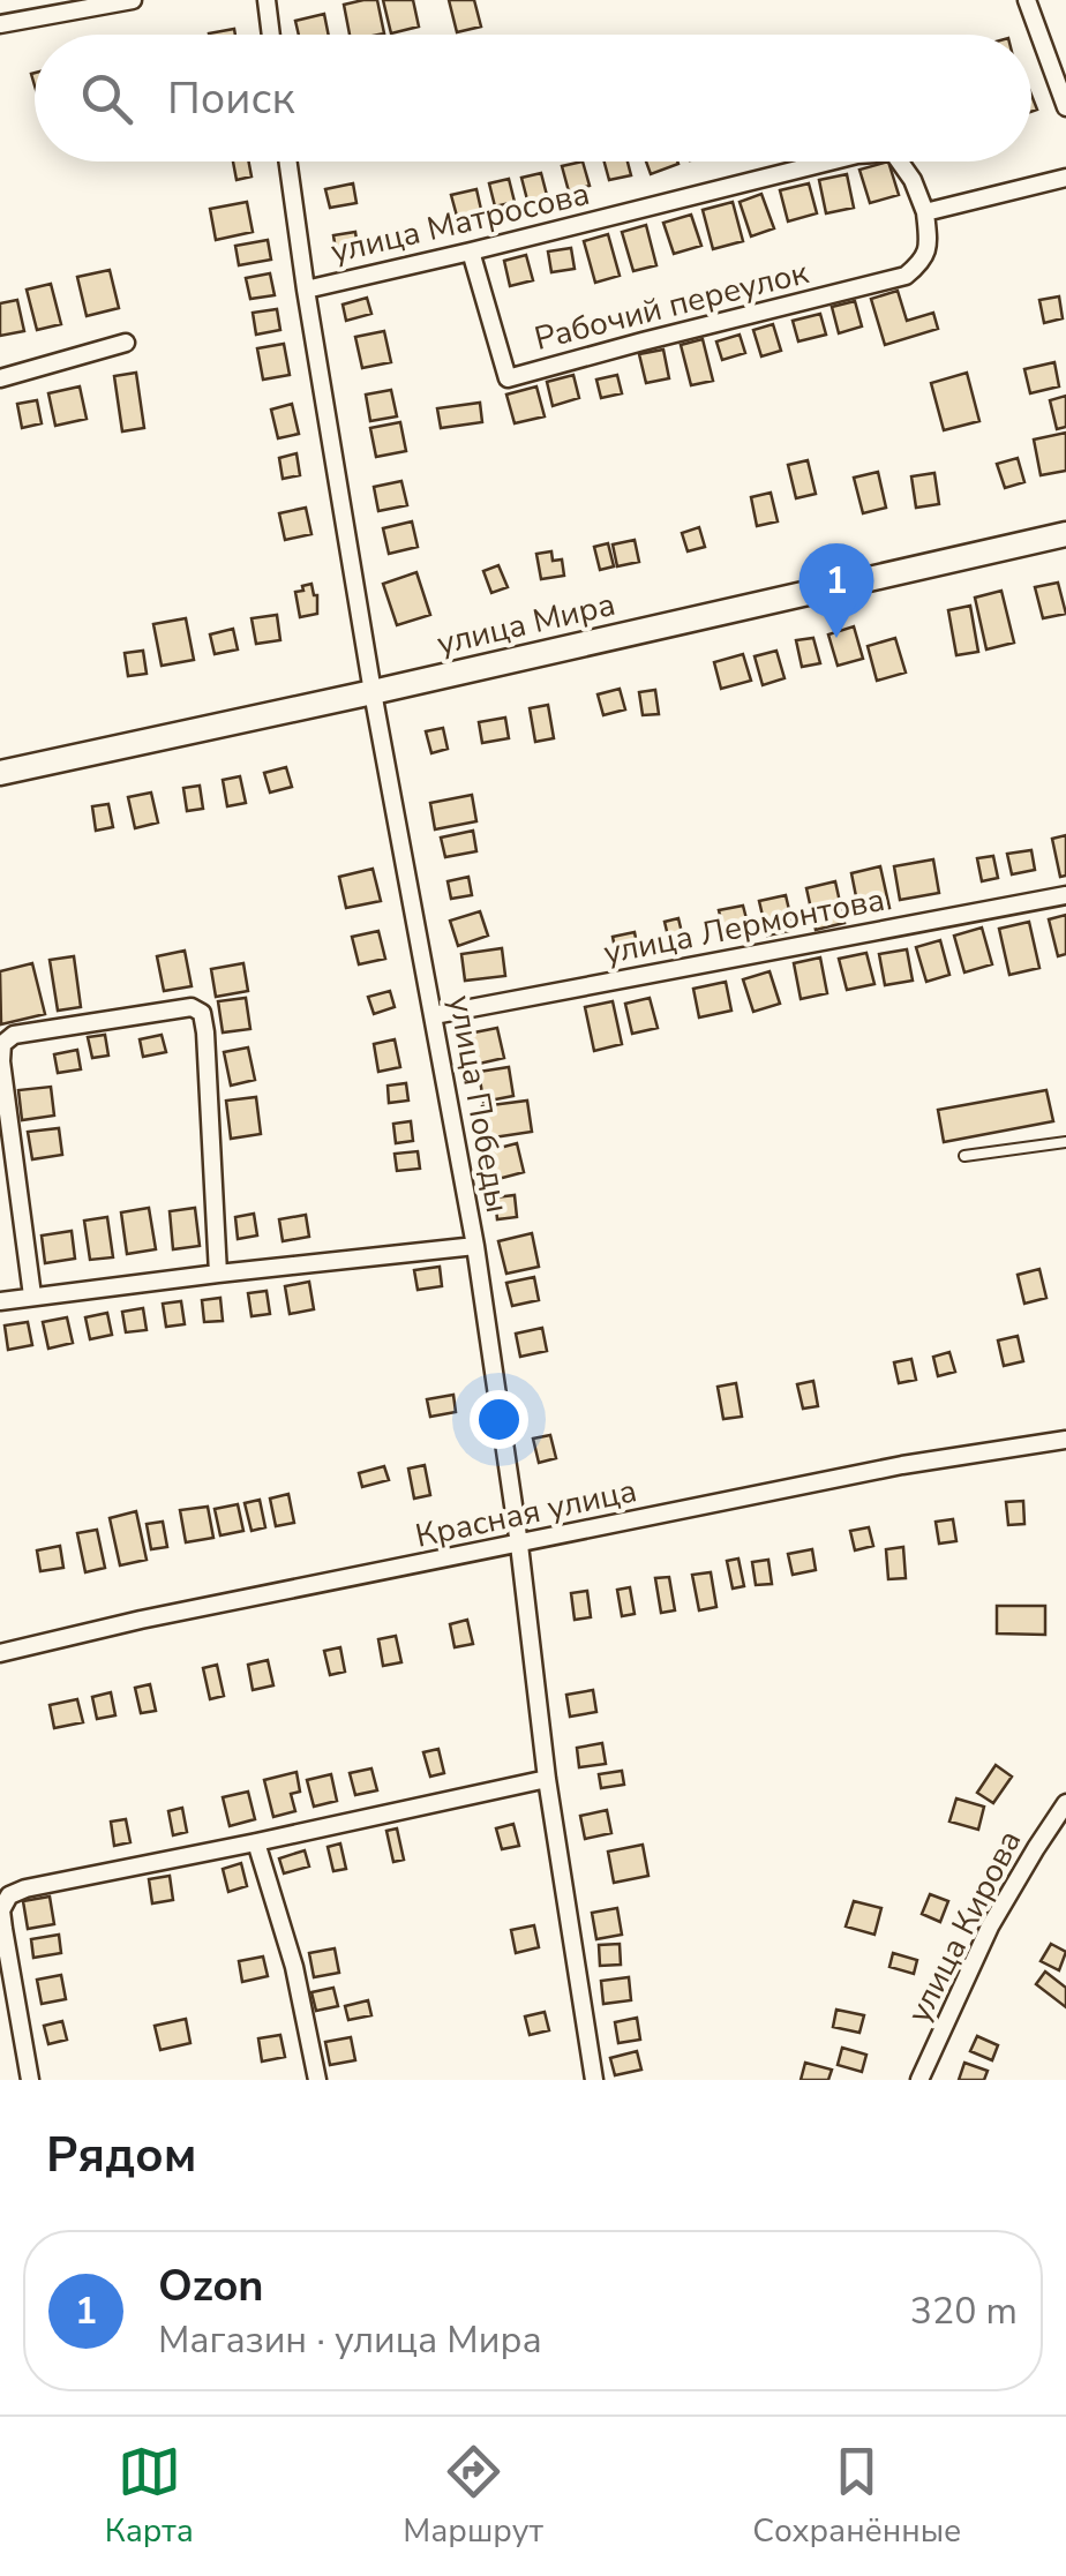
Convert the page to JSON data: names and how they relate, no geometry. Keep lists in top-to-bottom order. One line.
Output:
{"streets":{"main road":["улица Мира"],"street":["улица Матросова","Рабочий переулок","улица Лермонтова","улица Победы","Красная улица","улица Кирова"]},"crossings":[["улица Матросова","Рабочий переулок"],["улица Матросова","улица Победы"],["улица Мира","улица Победы"],["улица Лермонтова","улица Победы"],["улица Победы","Красная улица"]],"page":{"search":"Поиск","pins":"1","heading":"Рядом","list":[{"mark":"1","name":"Ozon","note":"Магазин · улица Мира","value":"320 m"}],"nav":["Карта","Маршрут","Сохранённые"]}}
